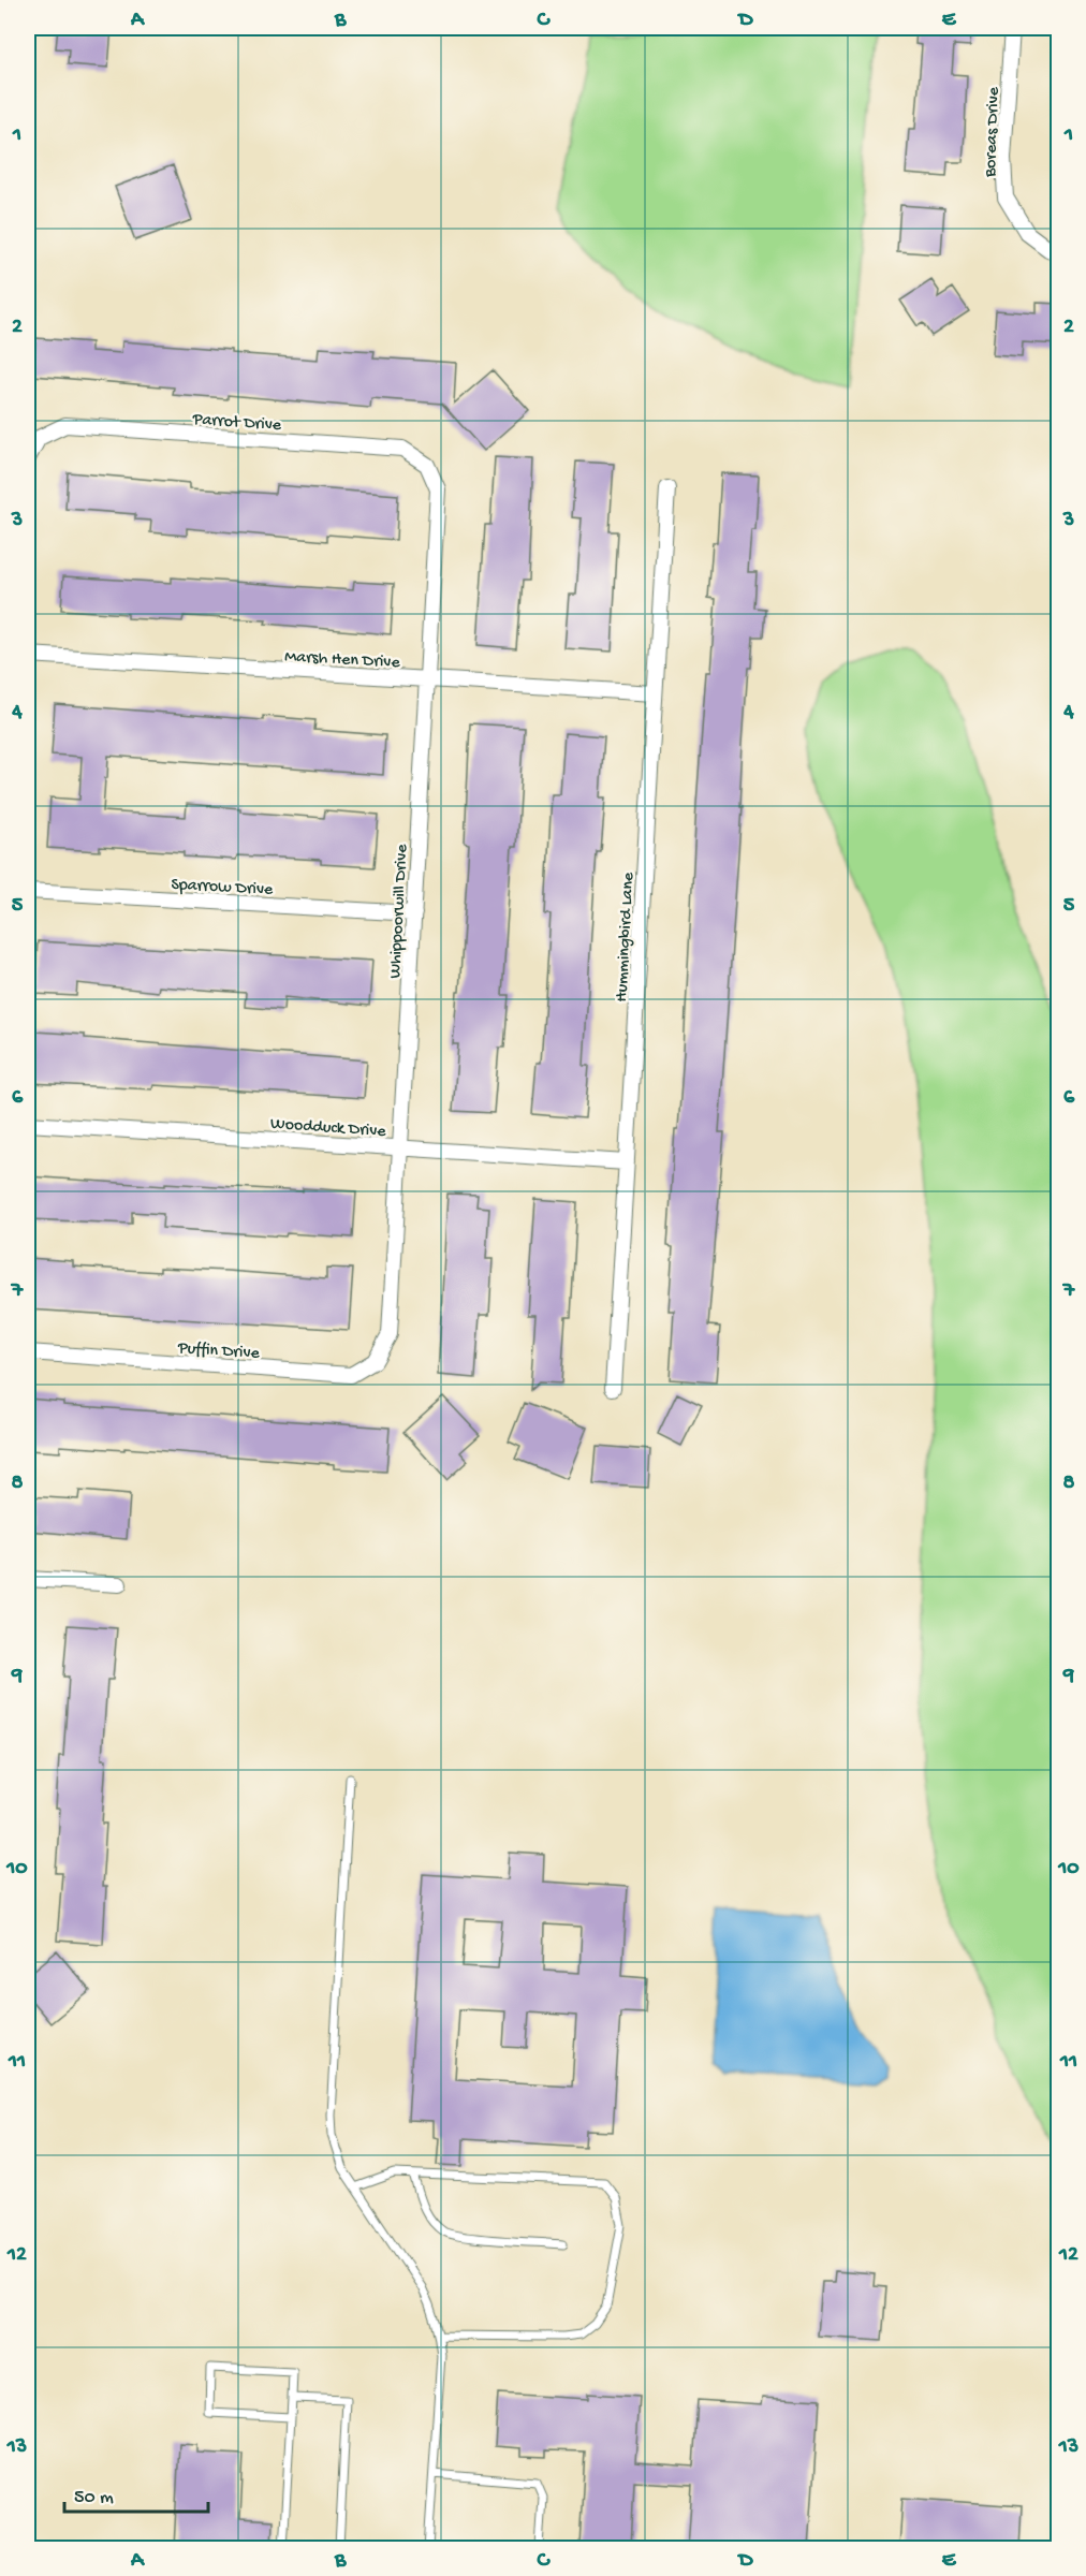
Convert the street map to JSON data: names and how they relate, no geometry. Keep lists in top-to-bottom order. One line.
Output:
{"streets":{"street":["Boreas Drive","Parrot Drive","Marsh Hen Drive","Sparrow Drive","Whippoorwill Drive","Hummingbird Lane","Woodduck Drive","Puffin Drive"]},"crossings":[["Parrot Drive","Whippoorwill Drive"],["Marsh Hen Drive","Whippoorwill Drive"],["Marsh Hen Drive","Hummingbird Lane"],["Sparrow Drive","Whippoorwill Drive"],["Whippoorwill Drive","Woodduck Drive"],["Whippoorwill Drive","Puffin Drive"],["Hummingbird Lane","Woodduck Drive"]],"scale_bar":"50 m","grid":{"columns":["A","B","C","D","E"],"rows":["1","2","3","4","5","6","7","8","9","10","11","12","13"]}}
